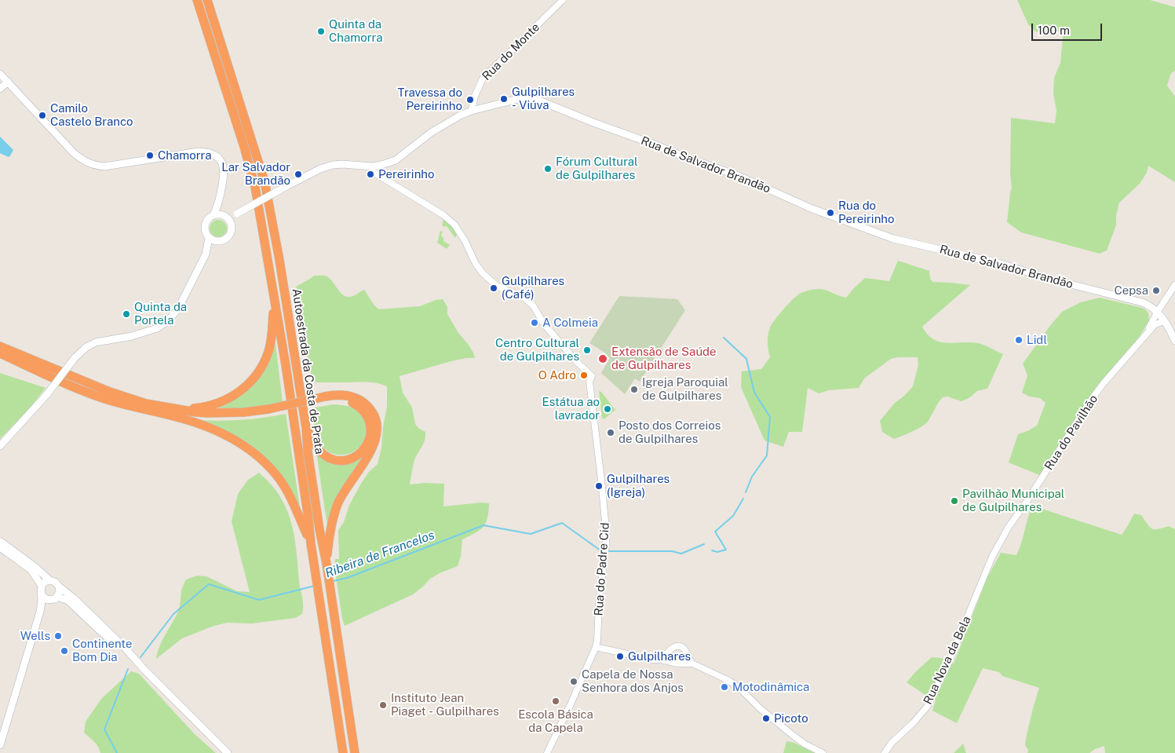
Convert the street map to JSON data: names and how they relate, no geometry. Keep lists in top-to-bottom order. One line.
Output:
{"streets":{"highway":["Autoestrada da Costa de Prata"],"main road":["Rua de Salvador Brandão"],"street":["Rua do Monte","Rua do Pavilhão","Rua do Padre Cid","Rua Nova da Bela"]},"crossings":[["Rua do Monte","Rua de Salvador Brandão"],["Rua de Salvador Brandão","Rua do Pavilhão"],["Rua de Salvador Brandão","Rua do Padre Cid"],["Rua do Pavilhão","Rua Nova da Bela"]],"water":["Ribeira de Francelos"],"places":["Quinta da Chamorra","Gulpilhares - Viúva","Travessa do Pereirinho","Camilo Castelo Branco","Chamorra","Fórum Cultural de Gulpilhares","Lar Salvador Brandão","Pereirinho","Rua do Pereirinho","Gulpilhares (Café)","Cepsa","Quinta da Portela","A Colmeia","Lidl","Centro Cultural de Gulpilhares","Extensão de Saúde de Gulpilhares","O Adro","Igreja Paroquial de Gulpilhares","Estátua ao lavrador","Posto dos Correios de Gulpilhares","Gulpilhares (Igreja)","Pavilhão Municipal de Gulpilhares","Wells","Continente Bom Dia","Gulpilhares","Capela de Nossa Senhora dos Anjos","Motodinâmica","Escola Básica da Capela","Instituto Jean Piaget - Gulpilhares","Picoto"],"scale_bar":"100 m"}
